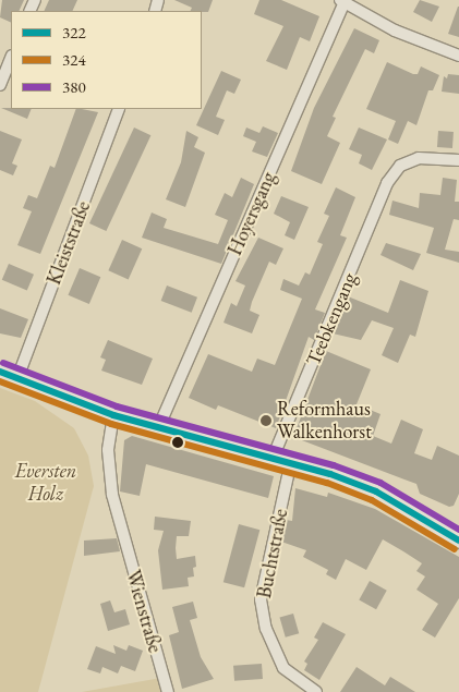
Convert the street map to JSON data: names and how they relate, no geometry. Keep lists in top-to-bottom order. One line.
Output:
{"streets":{"street":["Hoyersgang","Kleiststraße","Teebkengang","Buchtstraße","Wienstraße"]},"parks":["Eversten Holz"],"places":["Reformhaus Walkenhorst"],"lines":["transit line 380","transit line 322","transit line 324"],"legend":["322","324","380"]}
